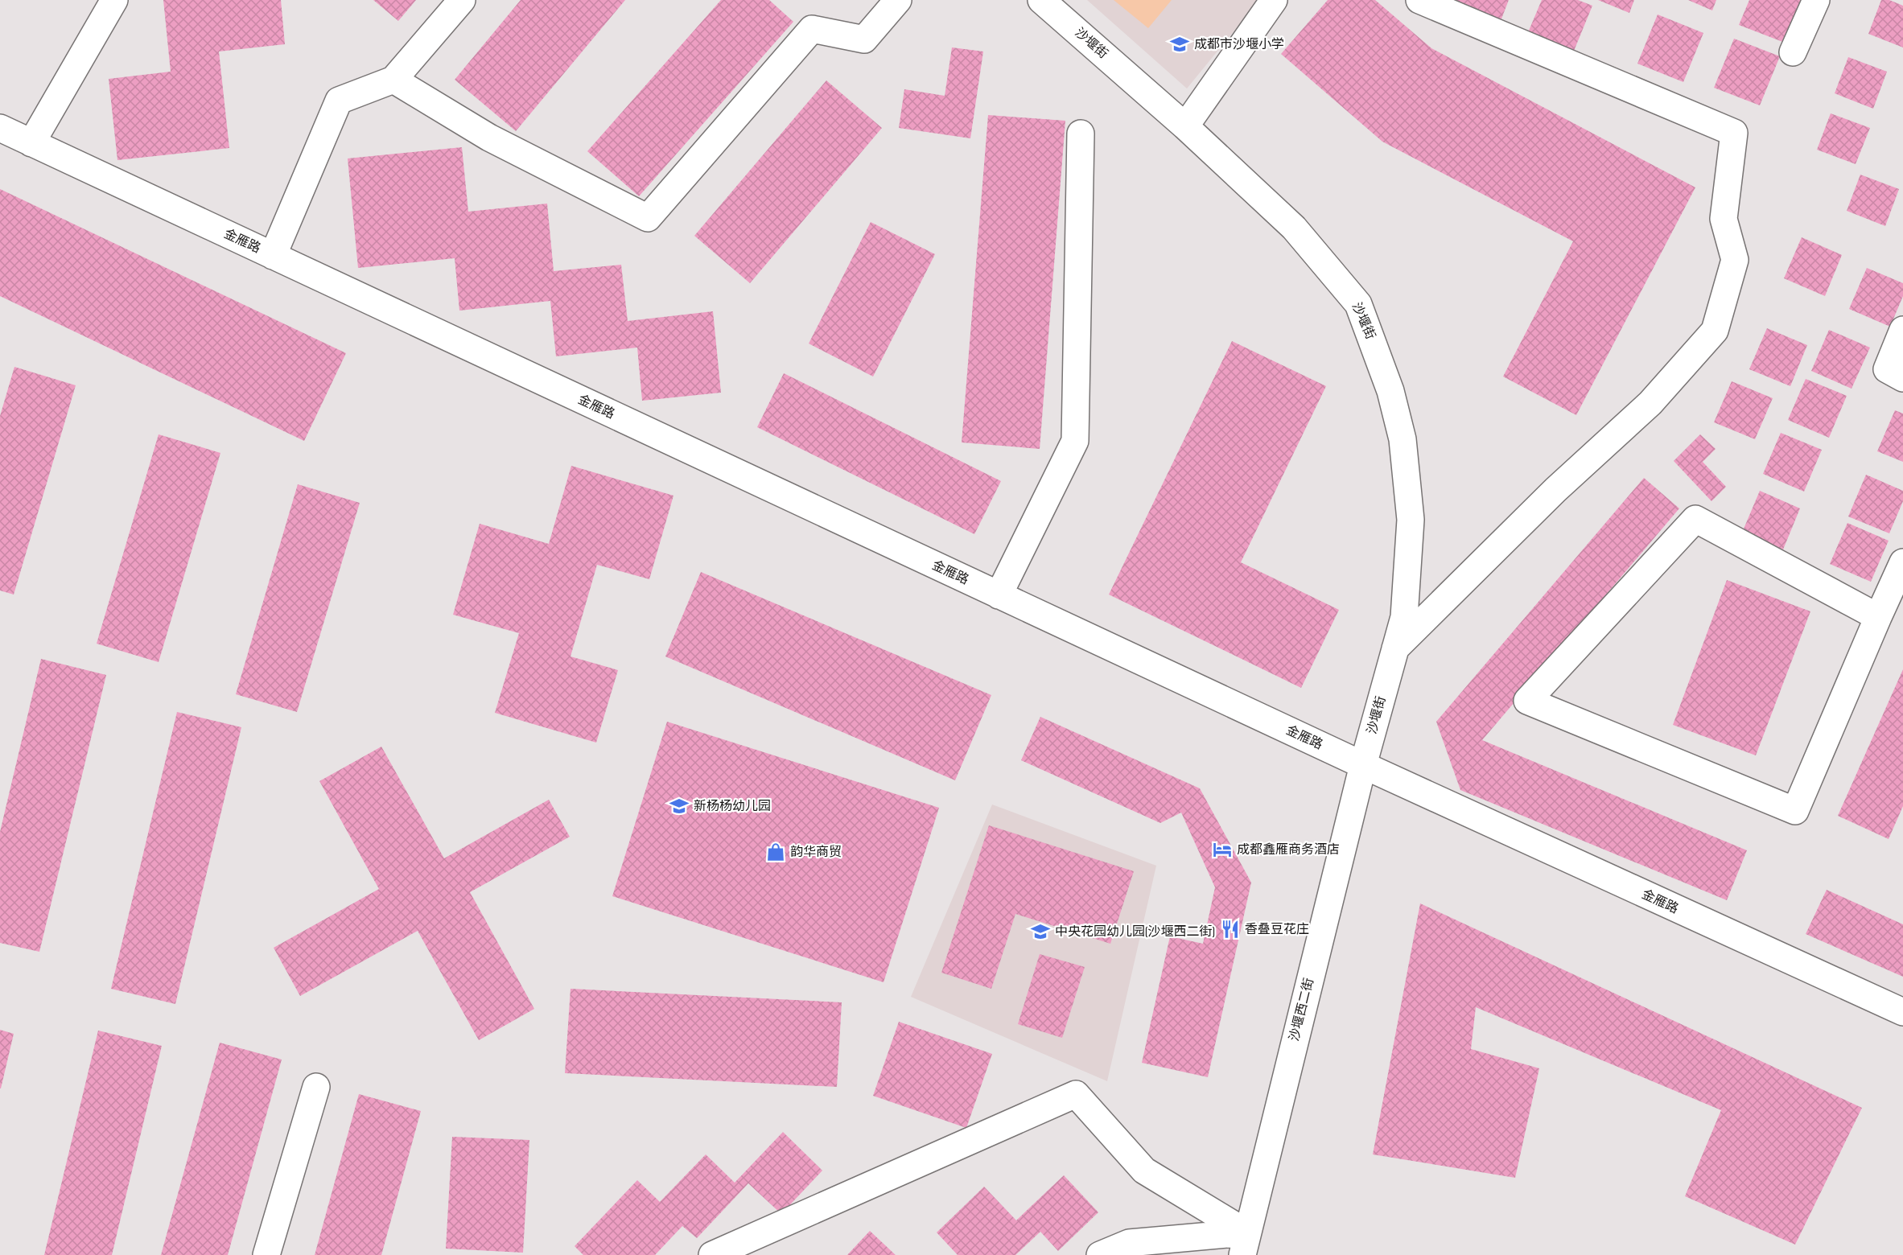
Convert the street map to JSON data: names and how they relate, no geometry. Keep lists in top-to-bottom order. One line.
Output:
{"streets":{"street":["沙堰街","金雁路","沙堰西二街"]},"crossings":[["沙堰街","金雁路"],["沙堰街","沙堰西二街"],["金雁路","沙堰西二街"]],"places":{"school or university":["成都市沙堰小学","新杨杨幼儿园","中央花园幼儿园(沙堰西二街)"],"hotel":["成都鑫雁商务酒店"],"shop":["韵华商贸"],"restaurant":["香叠豆花庄"]}}
